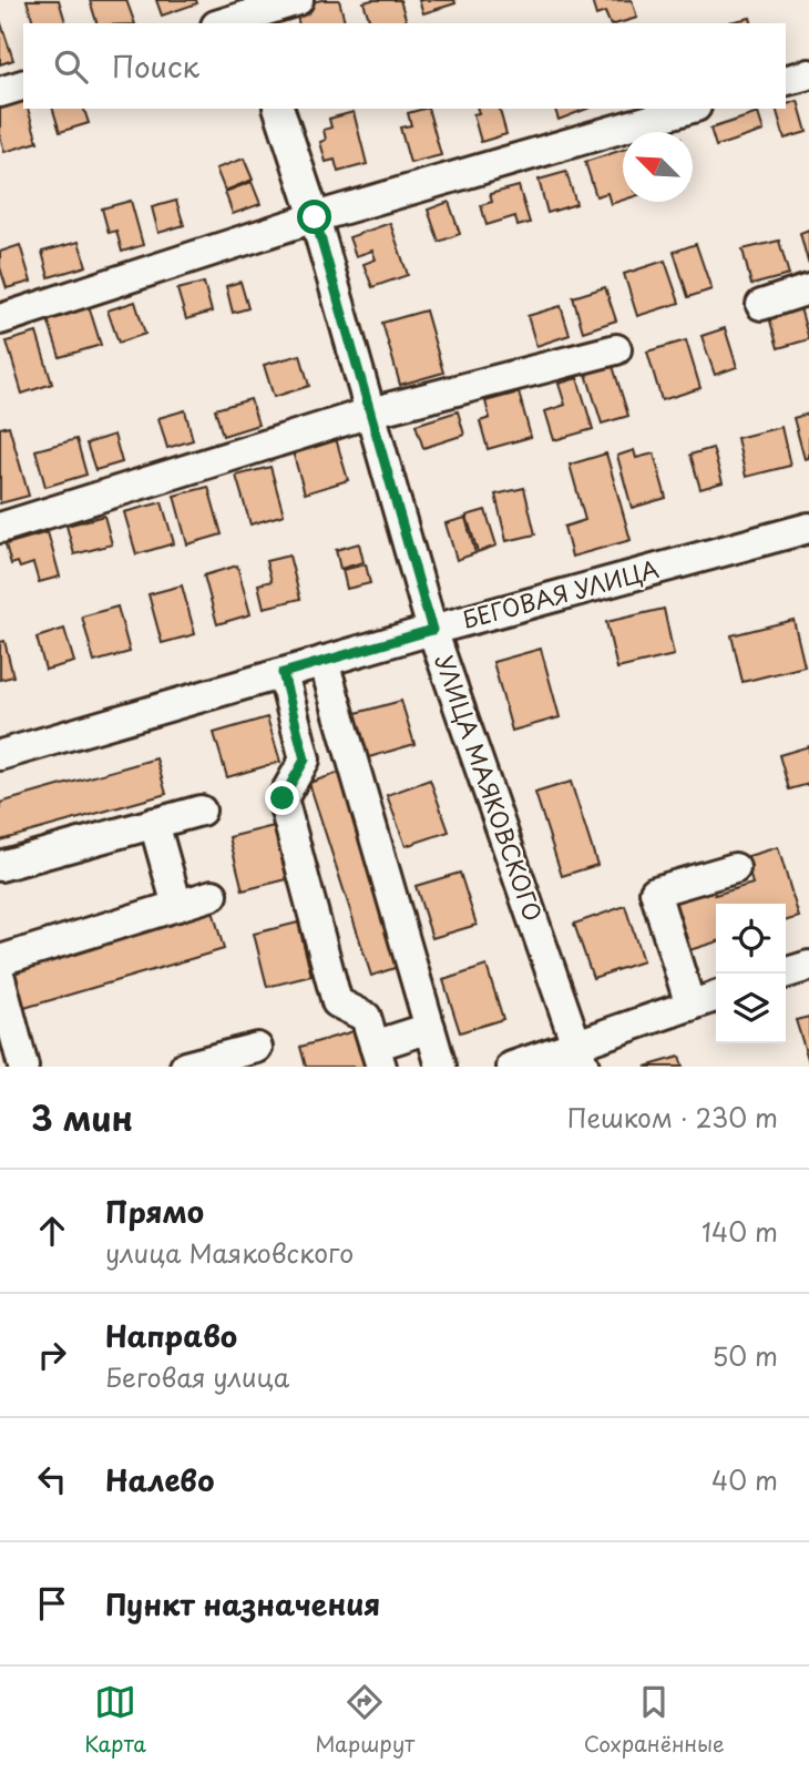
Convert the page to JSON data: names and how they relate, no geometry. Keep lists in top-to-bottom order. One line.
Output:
{"streets":{"street":["БЕГОВАЯ УЛИЦА","УЛИЦА МАЯКОВСКОГО"]},"crossings":[["БЕГОВАЯ УЛИЦА","УЛИЦА МАЯКОВСКОГО"]],"north":"top left","page":{"search":"Поиск","heading":["3 мин","Пешком · 230 m"],"list":[["Прямо","улица Маяковского","140 m"],["Направо","Беговая улица","50 m"],["Налево","40 m"],"Пункт назначения"],"nav":["Карта","Маршрут","Сохранённые"]}}
